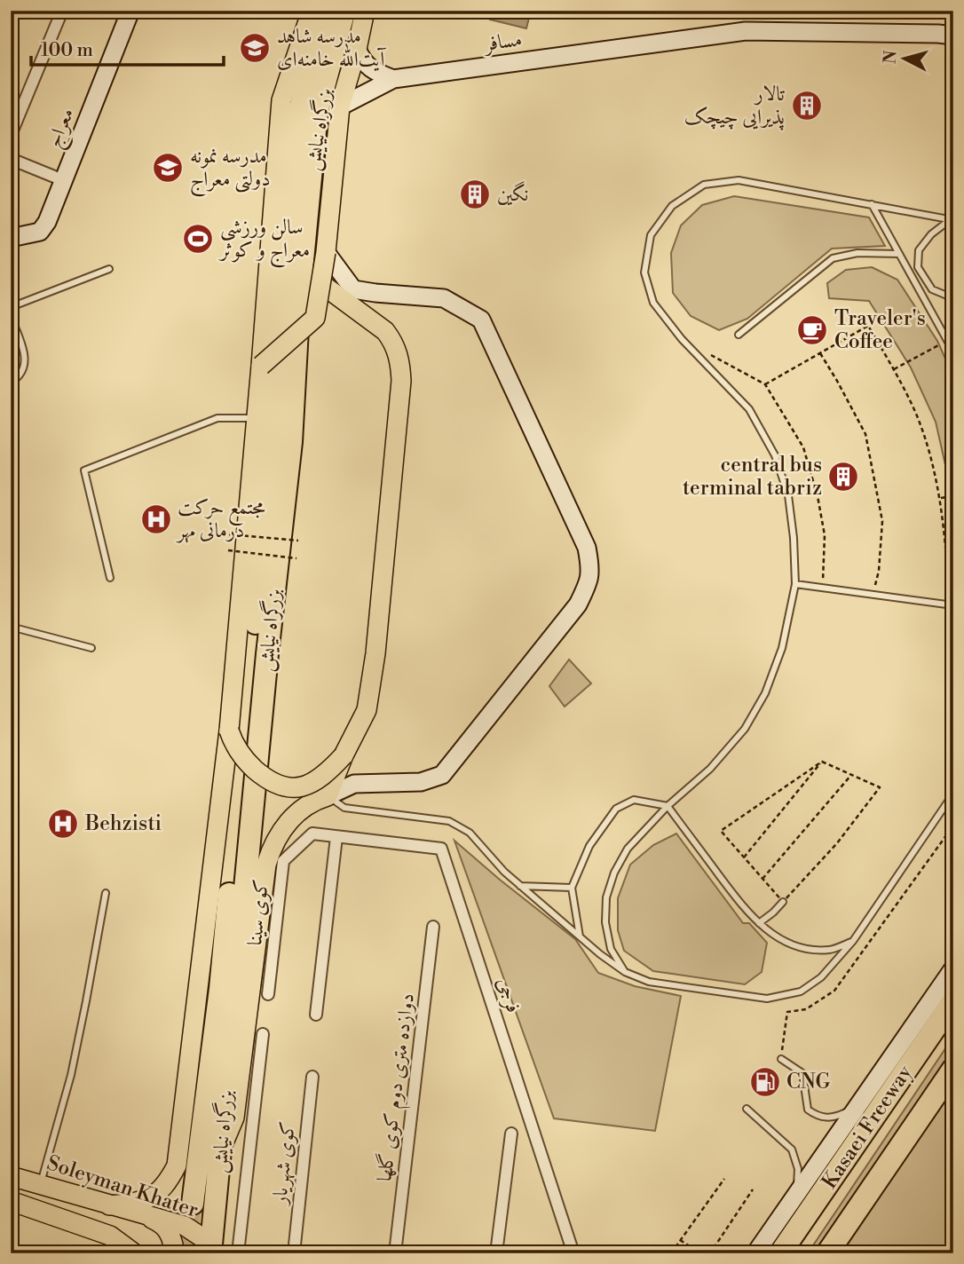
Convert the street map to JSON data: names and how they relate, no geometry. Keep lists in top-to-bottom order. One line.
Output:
{"streets":{"highway":["بزرگراه نیایش","Kasaei Freeway"],"main road":["Soleyman Khater"],"street":["مسافر","معراج","کوی سینا","فرجی","دوازده متری دوم کوی گلها","کوی شهریار"]},"crossings":[["بزرگراه نیایش","Soleyman Khater"],["کوی سینا","فرجی"]],"places":{"school or university":["مدرسه شاهد آیت‌الله خامنه‌ای","مدرسه نمونه دولتی معراج"],"building":["تالار پذیرایی چیچک","نگین","central bus terminal tabriz"],"sports":["سالن ورزشی معراج و کوثر"],"cafe":["Traveler's Coffee"],"hospital":["مجتمع حرکت درمانی مهر","Behzisti"],"fuel station":["CNG"]},"scale_bar":"100 m","north":"left"}
